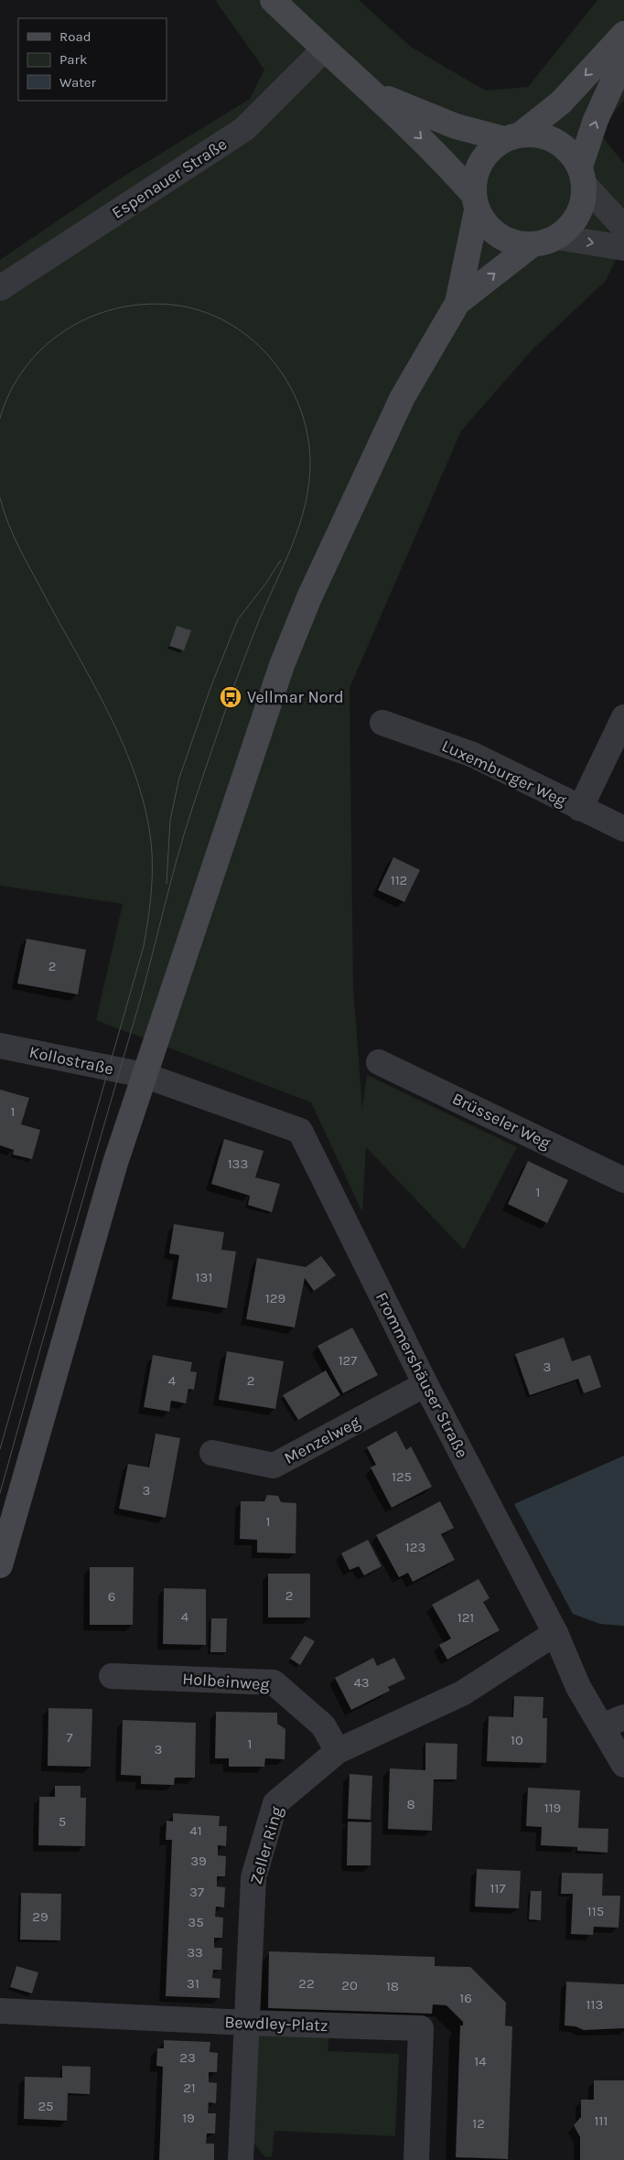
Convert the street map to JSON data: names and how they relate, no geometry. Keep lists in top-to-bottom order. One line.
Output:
{"streets":{"street":["Espenauer Straße","Luxemburger Weg","Kollostraße","Brüsseler Weg","Frommershäuser Straße","Menzelweg","Holbeinweg","Zeller Ring","Bewdley-Platz"]},"crossings":[["Kollostraße","Frommershäuser Straße"],["Frommershäuser Straße","Menzelweg"],["Frommershäuser Straße","Zeller Ring"],["Holbeinweg","Zeller Ring"],["Zeller Ring","Bewdley-Platz"]],"places":{"bus stop":["Vellmar Nord"]},"house_numbers":["112","2","1","133","1","131","129","127","3","4","2","125","3","1","123","2","6","4","121","43","7","10","1","3","8","119","5","41","39","117","37","115","29","35","33","31","22","20","18","16","113","23","14","21","25","19","111","12"],"legend":["Road","Park","Water"]}
